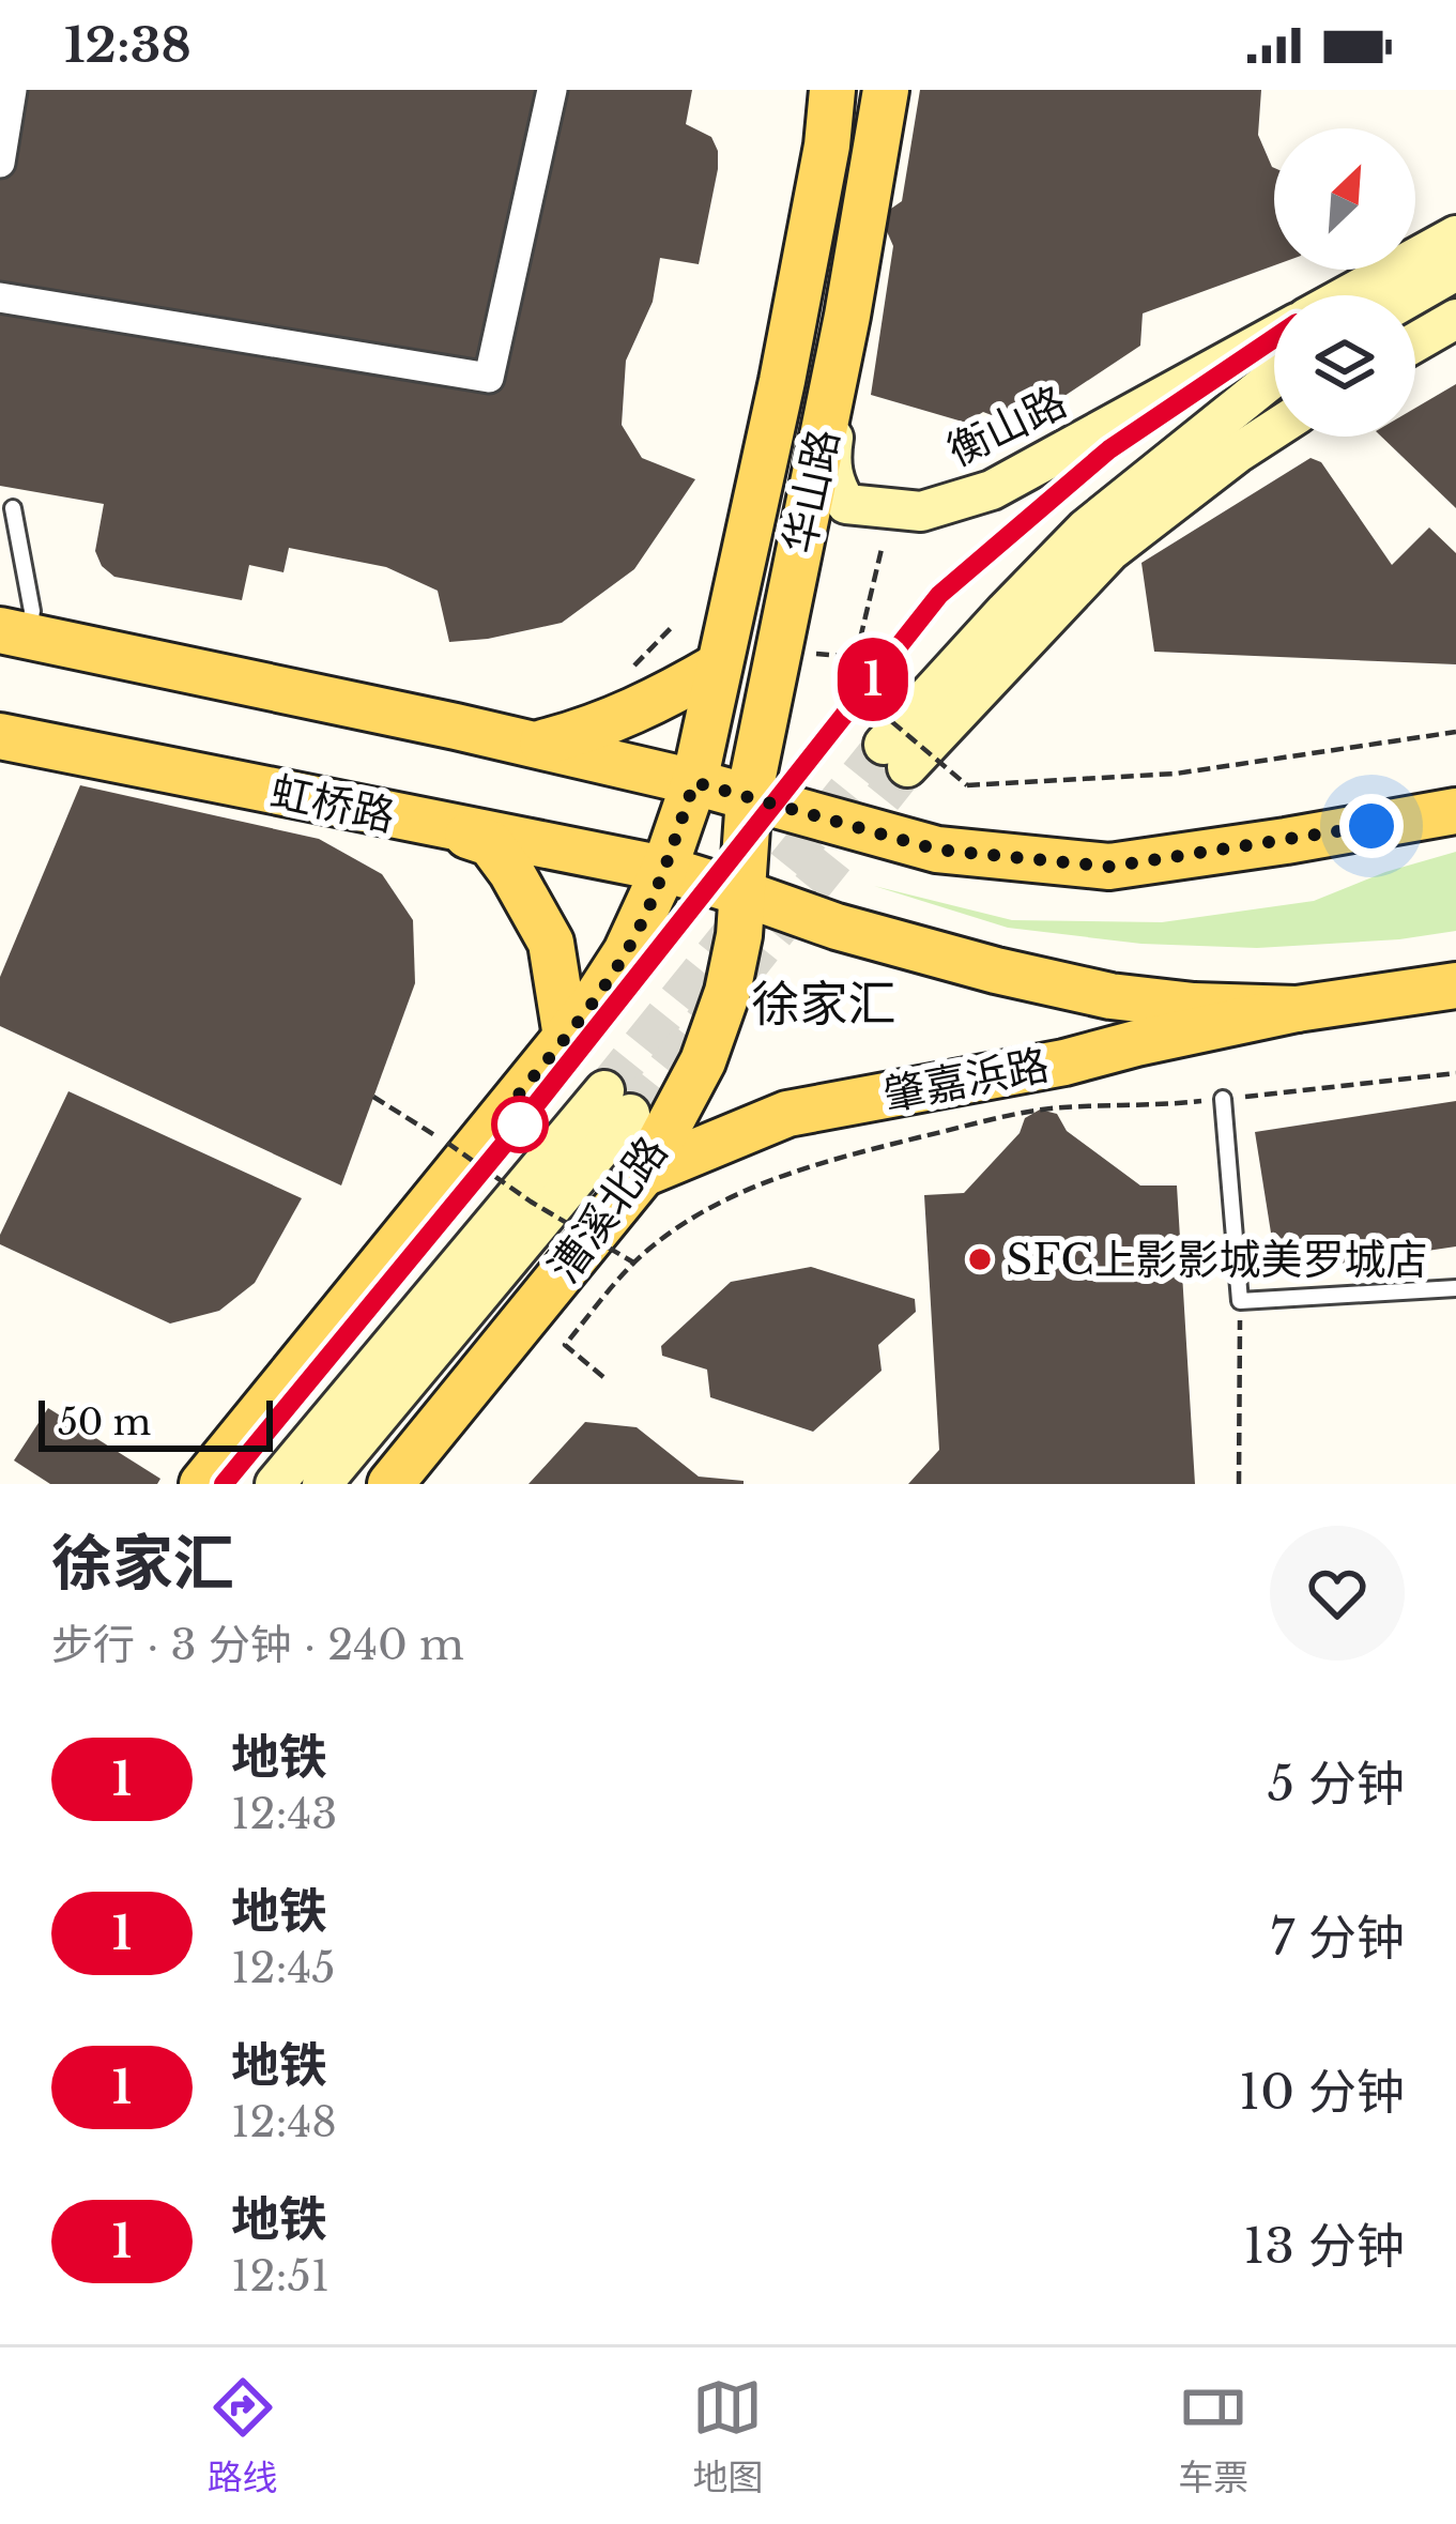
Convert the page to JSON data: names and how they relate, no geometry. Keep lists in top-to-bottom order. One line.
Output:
{"streets":{"main road":["衡山路","华山路","虹桥路","肇嘉浜路","漕溪北路"]},"crossings":[["衡山路","华山路"],["华山路","虹桥路"],["华山路","肇嘉浜路"],["华山路","漕溪北路"],["虹桥路","肇嘉浜路"],["肇嘉浜路","漕溪北路"]],"districts":["徐家汇"],"places":["SFC上影影城美罗城店"],"lines":["metro line 1"],"scale_bar":"50 m","north":"top right","page":{"status":"12:38","on_map":"1","scale":"50 m","heading":["徐家汇","步行 · 3 分钟 · 240 m"],"list":[{"mark":"1","name":"地铁","note":"12:43","value":"5 分钟"},{"mark":"1","name":"地铁","note":"12:45","value":"7 分钟"},{"mark":"1","name":"地铁","note":"12:48","value":"10 分钟"},{"mark":"1","name":"地铁","note":"12:51","value":"13 分钟"}],"tabs":["路线","地图","车票"]}}
